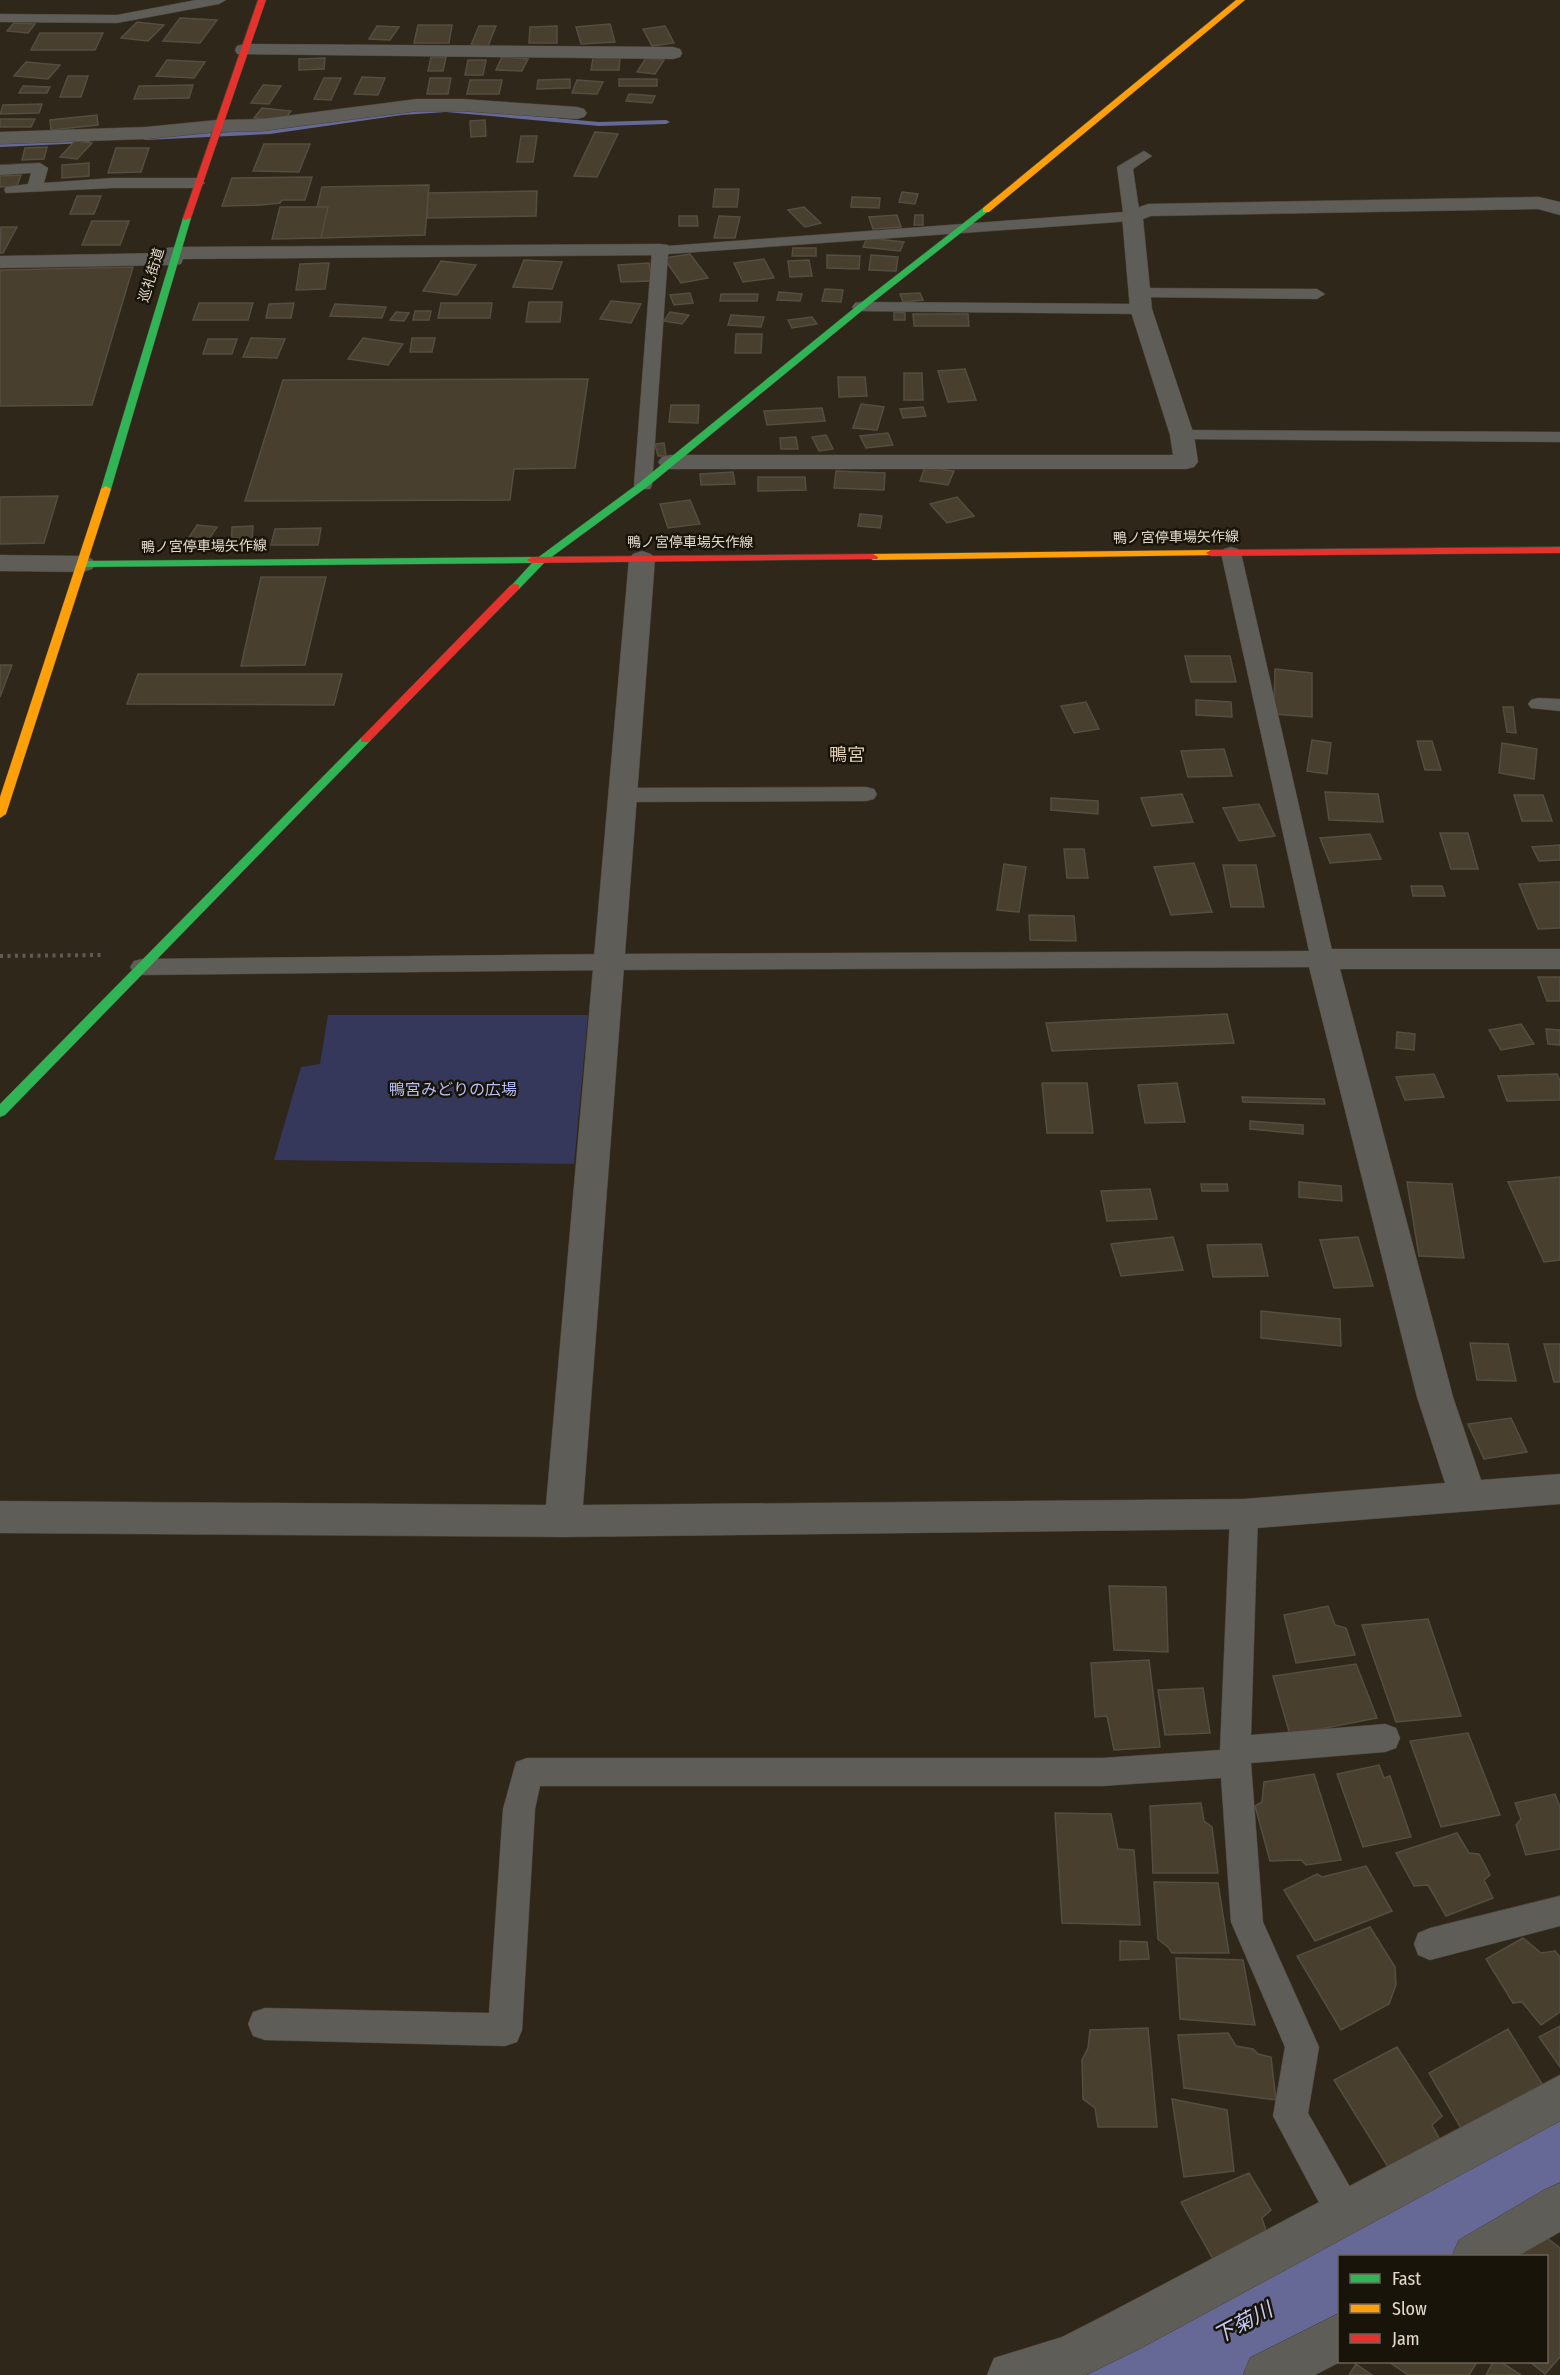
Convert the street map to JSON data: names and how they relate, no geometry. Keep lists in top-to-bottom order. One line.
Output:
{"streets":{"street":["巡礼街道","鴨ノ宮停車場矢作線"]},"crossings":[["巡礼街道","鴨ノ宮停車場矢作線"]],"districts":["鴨宮"],"water":["下菊川"],"parks":["鴨宮みどりの広場"],"legend":["Fast","Slow","Jam"]}
